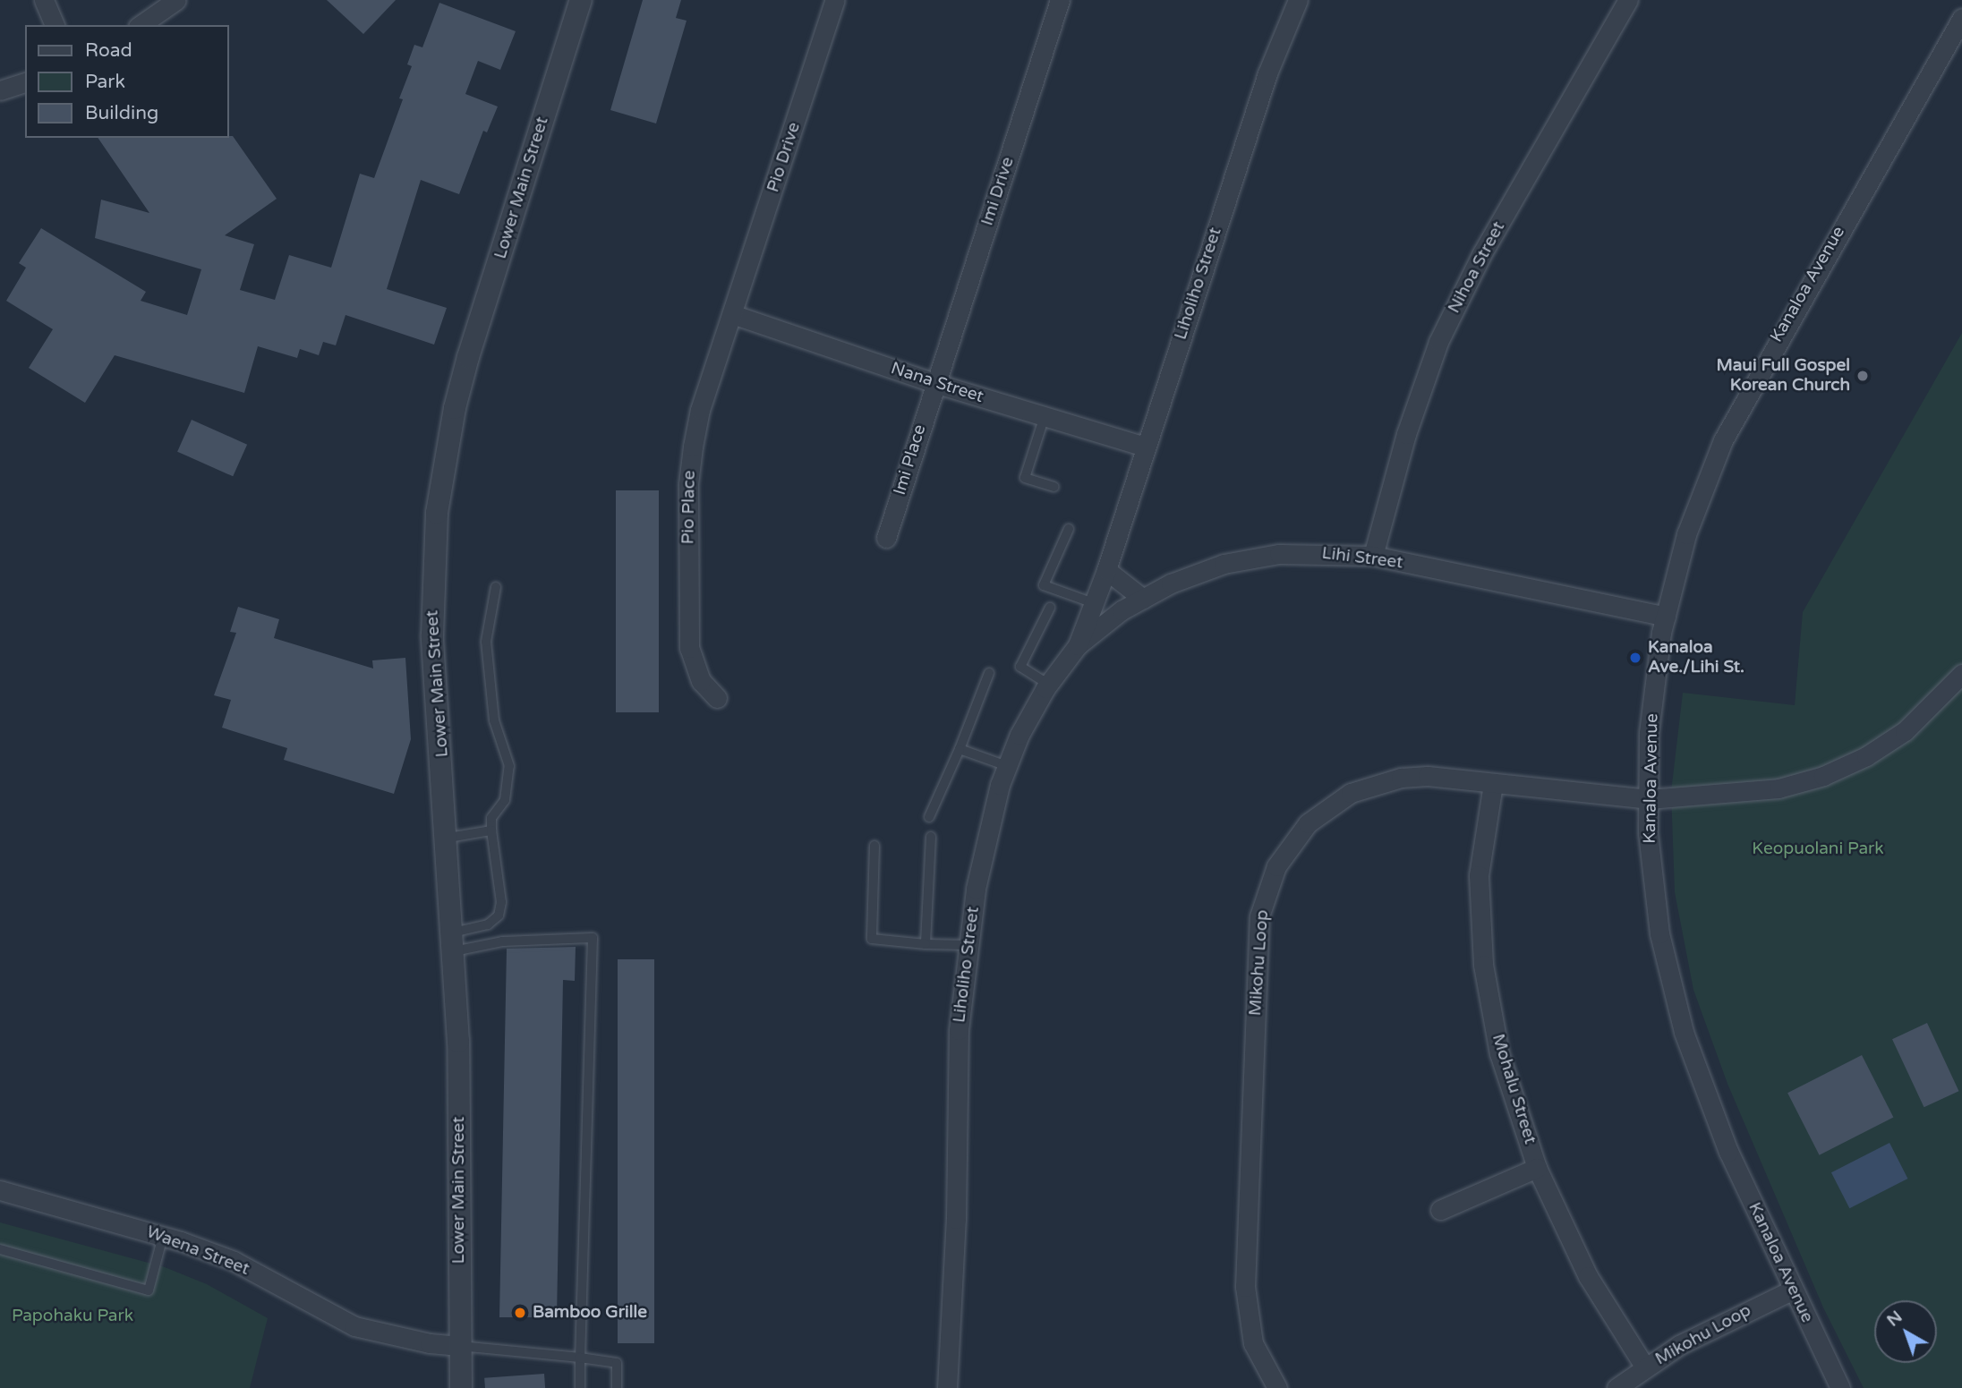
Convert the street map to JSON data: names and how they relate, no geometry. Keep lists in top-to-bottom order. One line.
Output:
{"streets":{"street":["Pio Drive","Lower Main Street","Imi Drive","Nihoa Street","Liholiho Street","Kanaloa Avenue","Nana Street","Imi Place","Pio Place","Lihi Street","Mikohu Loop","Mohalu Street","Waena Street"]},"crossings":[["Pio Drive","Nana Street"],["Pio Drive","Pio Place"],["Lower Main Street","Waena Street"],["Imi Drive","Nana Street"],["Imi Drive","Imi Place"],["Nihoa Street","Lihi Street"],["Liholiho Street","Nana Street"],["Liholiho Street","Lihi Street"],["Kanaloa Avenue","Lihi Street"],["Kanaloa Avenue","Mikohu Loop"],["Nana Street","Imi Place"],["Nana Street","Pio Place"],["Mikohu Loop","Mohalu Street"]],"parks":["Keopuolani Park","Papohaku Park"],"places":["Maui Full Gospel Korean Church","Kanaloa Ave./Lihi St.","Bamboo Grille"],"legend":["Road","Park","Building"],"north":"top left"}
